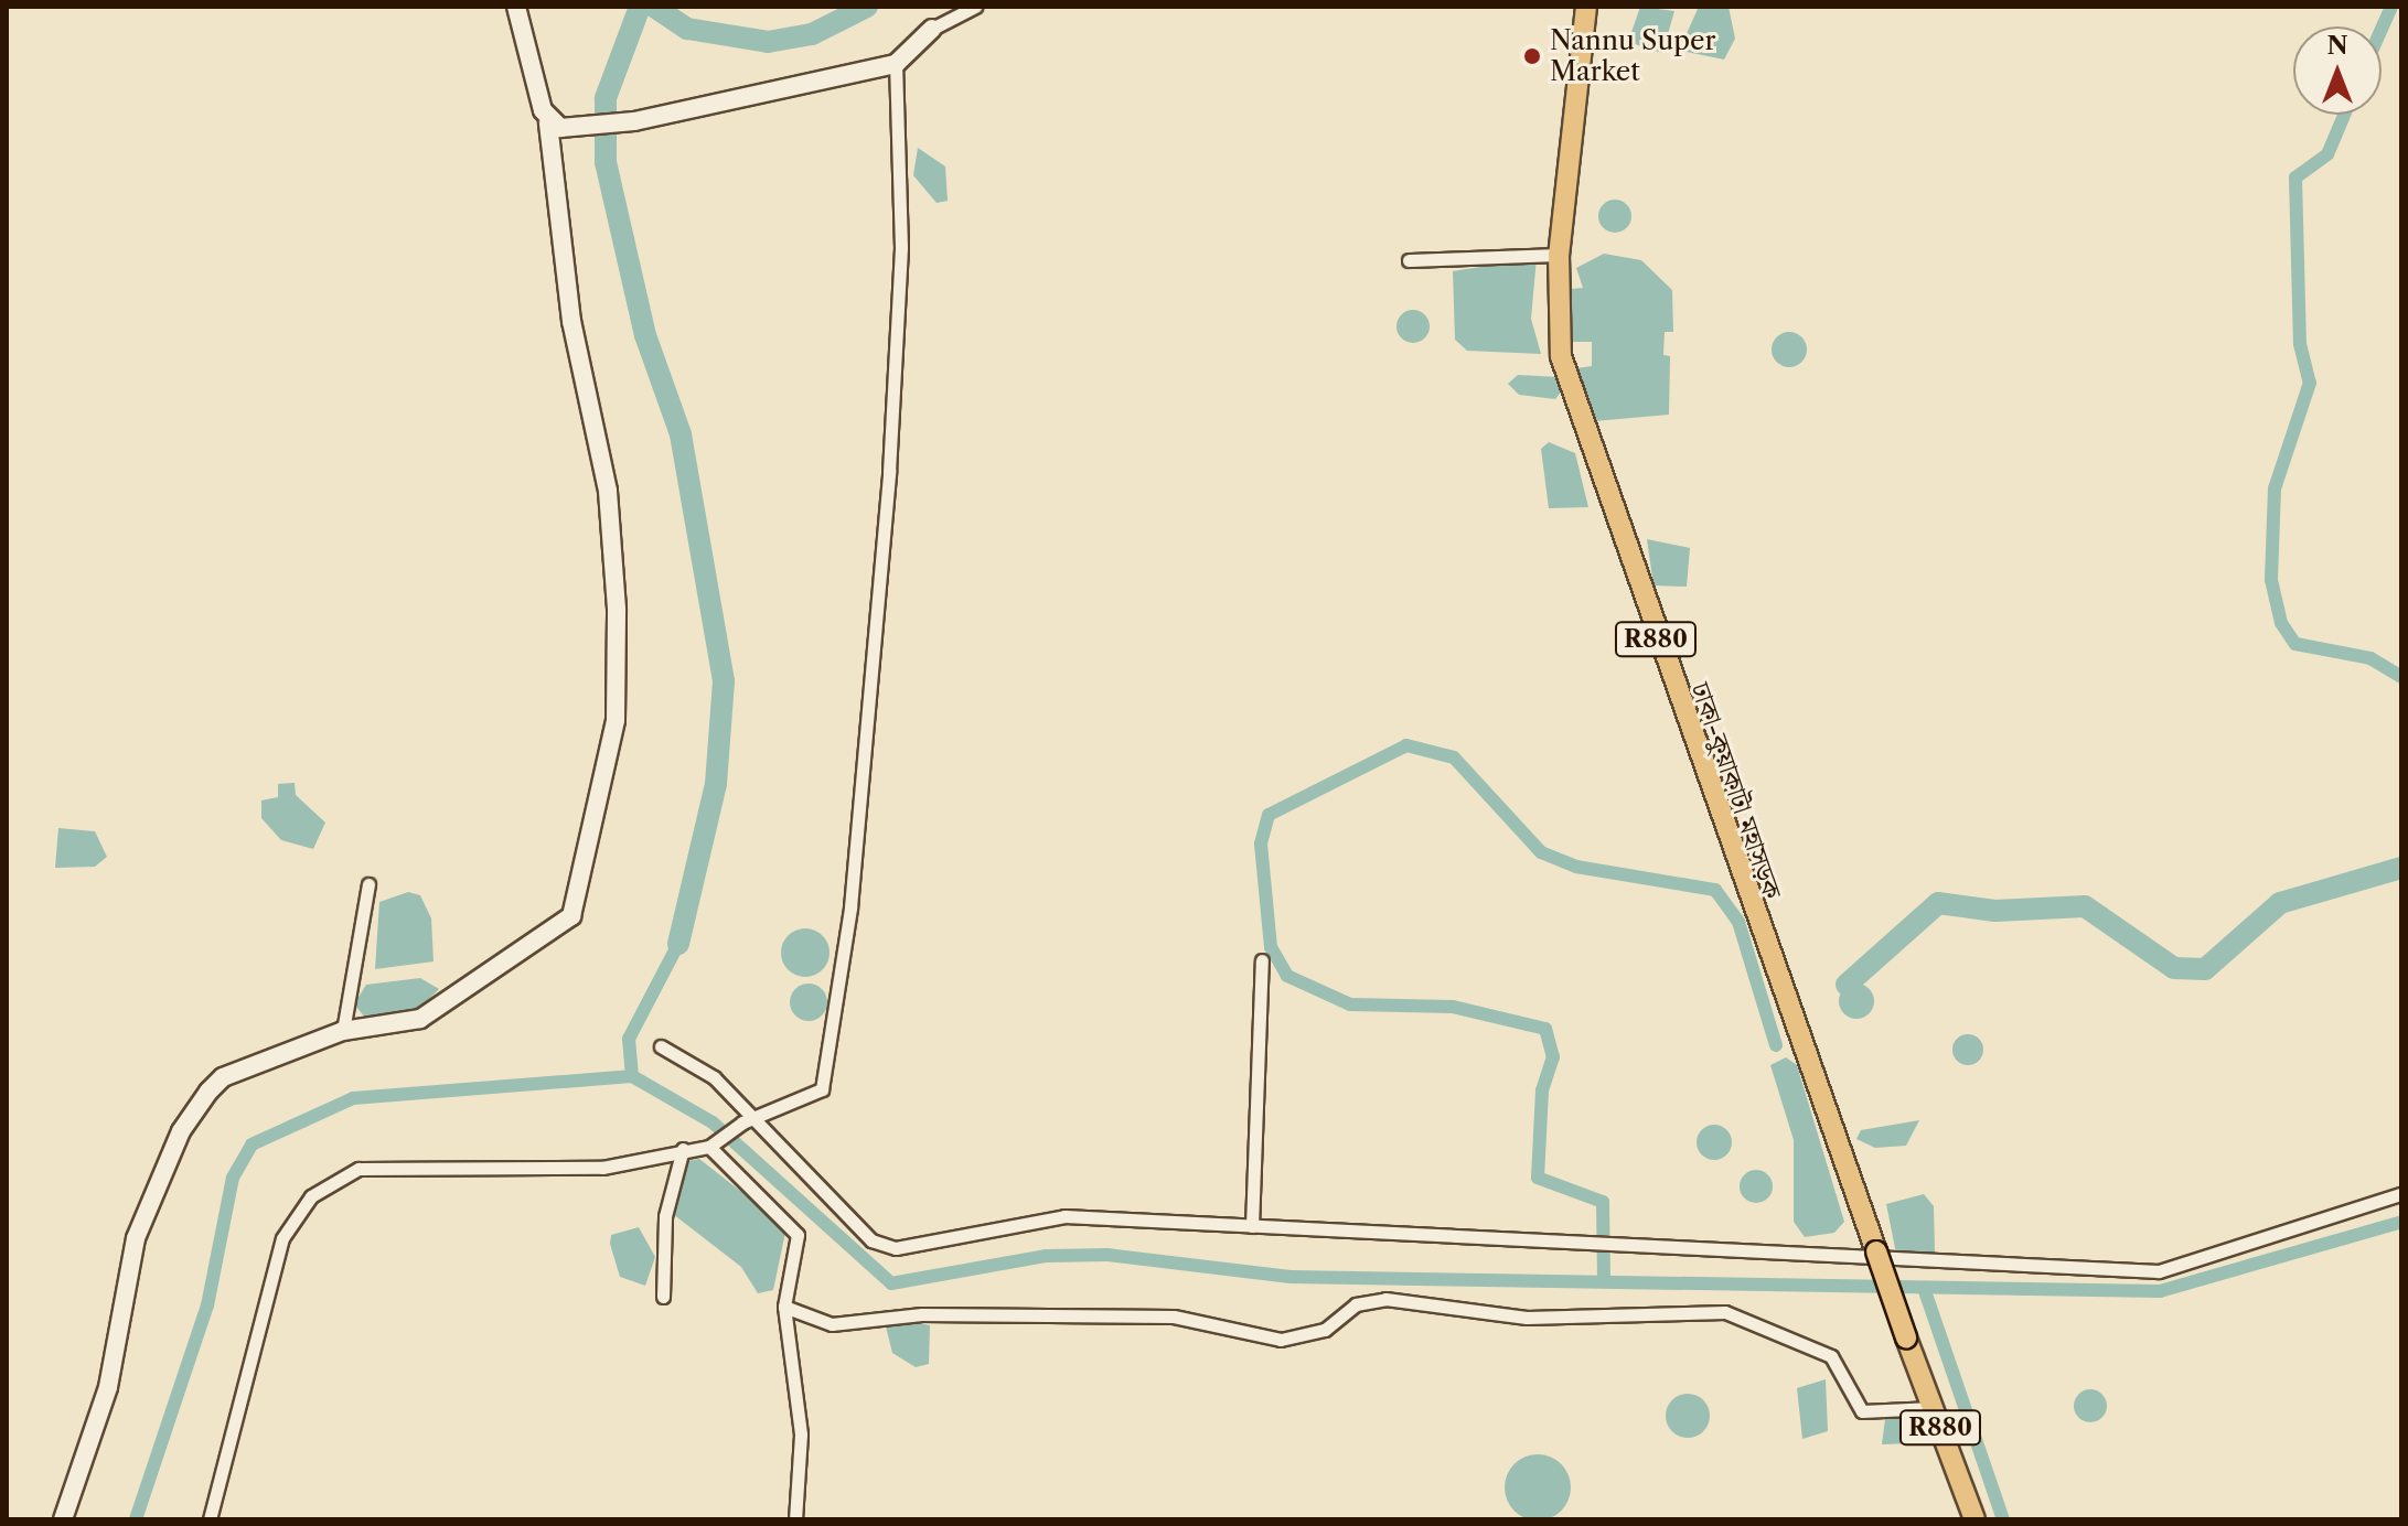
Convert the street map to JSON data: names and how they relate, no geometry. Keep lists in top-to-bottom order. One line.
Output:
{"streets":{"main road":["R880","ঢাকা-কুয়াকাটা মহাসড়ক"]},"places":["Nannu Super Market"],"north":"top"}
